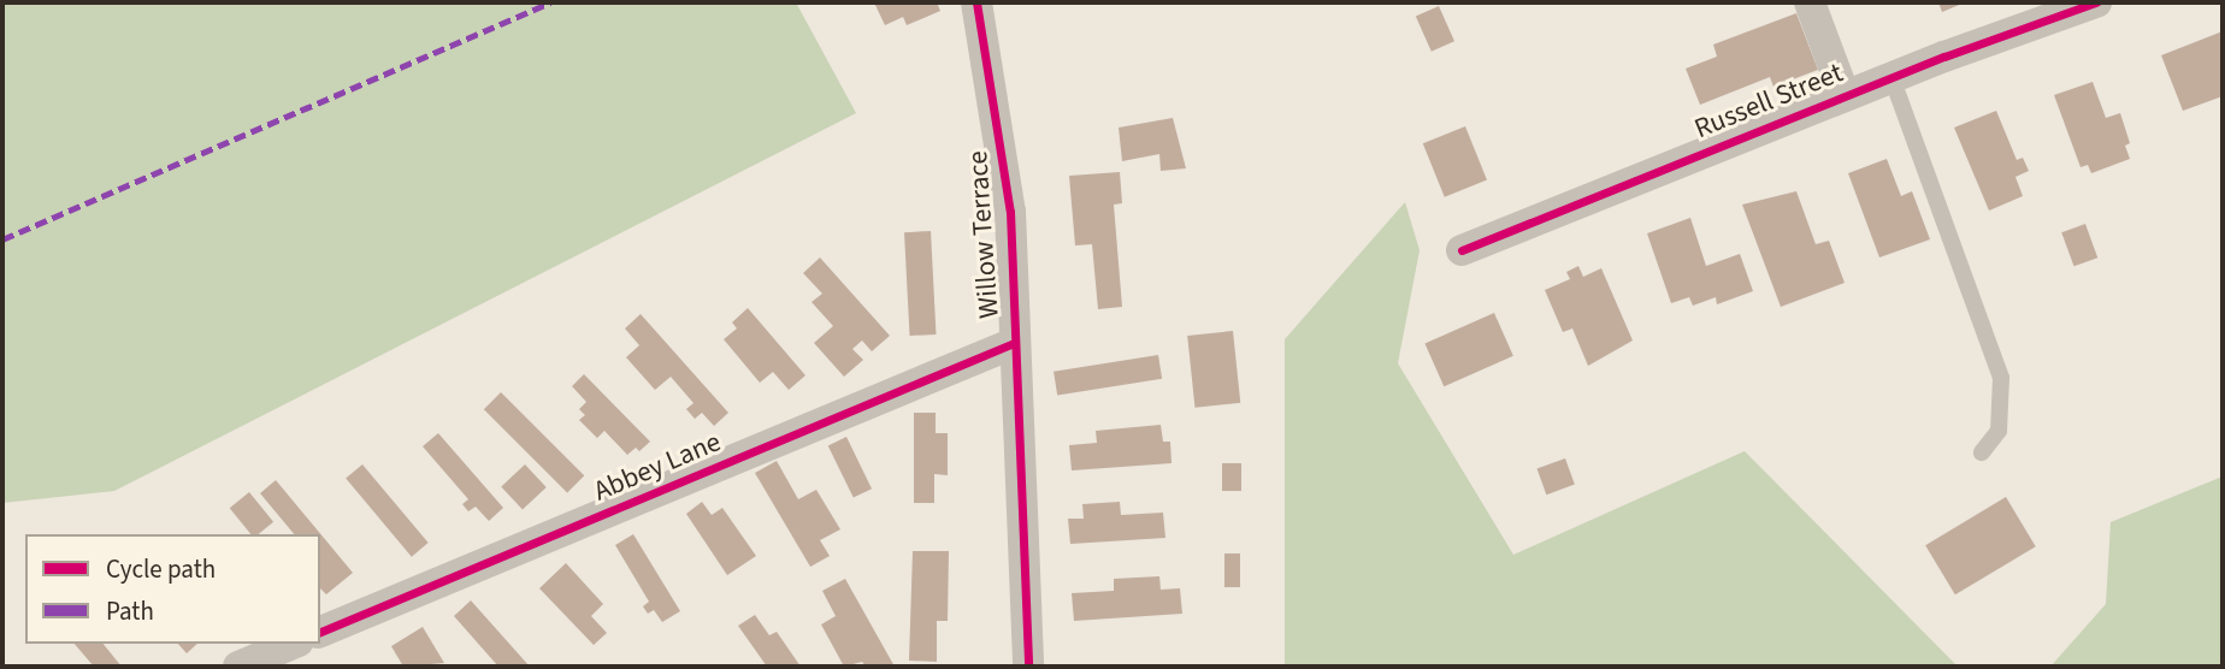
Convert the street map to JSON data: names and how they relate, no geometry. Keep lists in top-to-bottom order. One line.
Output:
{"streets":{"street":["Russell Street","Willow Terrace","Abbey Lane"]},"crossings":[["Willow Terrace","Abbey Lane"]],"legend":["Cycle path","Path"]}
